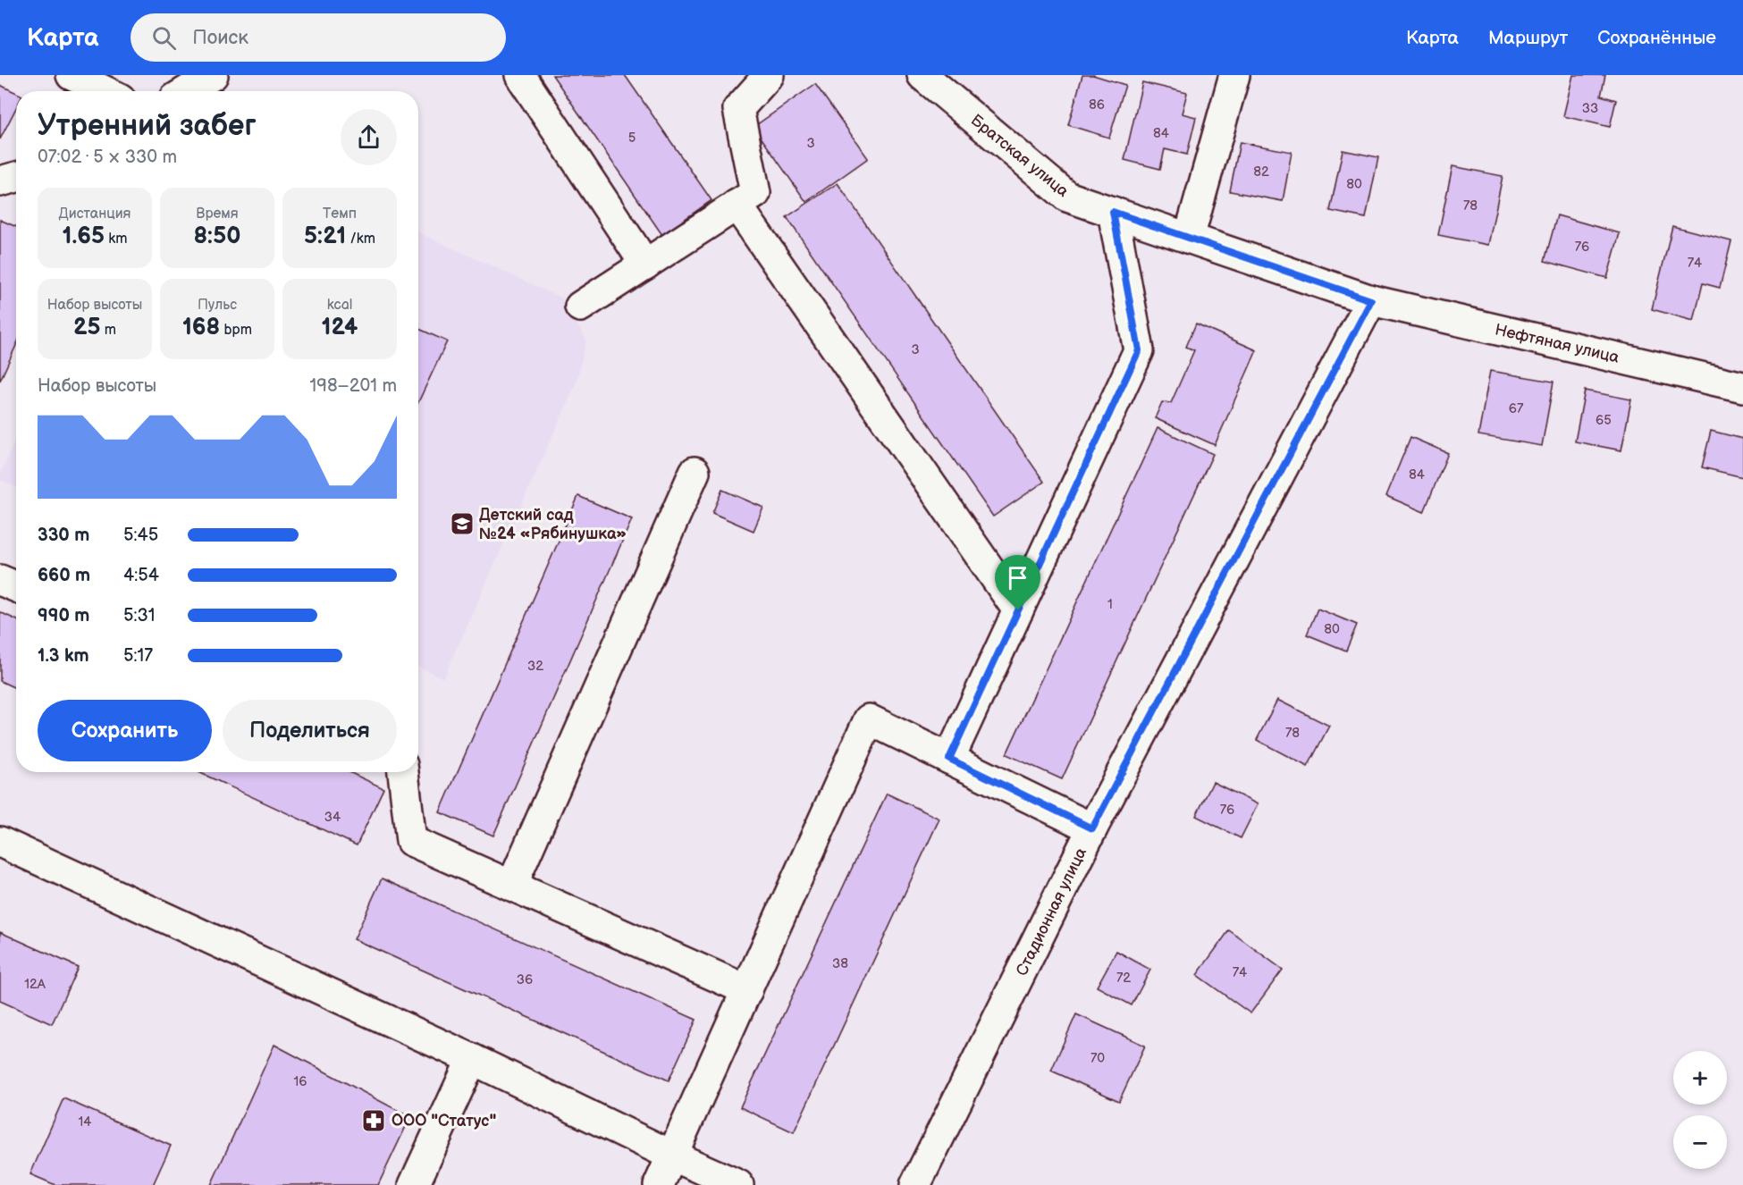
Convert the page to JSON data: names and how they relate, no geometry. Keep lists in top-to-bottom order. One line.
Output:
{"streets":{"street":["Братская улица","Нефтяная улица","Стадионная улица"]},"crossings":[["Братская улица","Нефтяная улица"],["Братская улица","Стадионная улица"],["Нефтяная улица","Стадионная улица"]],"places":{"school or university":["Детский сад №24 «Рябинушка»"],"pharmacy":["ООО \"Статус\""]},"house_numbers":["86","33","84","5","3","82","80","78","76","74","3","67","65","84","1","80","32","78","76","34","38","74","72","36","12А","70","16","14"],"page":{"header":"Карта","search":"Поиск","nav":["Карта","Маршрут","Сохранённые"],"heading":["Утренний забег","07:02 · 5 × 330 m"],"stats":[["Дистанция","1.65 km"],["Время","8:50"],["Темп","5:21 /km"],["Набор высоты","25 m"],["Пульс","168 bpm"],["kcal","124"]],"chart":["Набор высоты","198–201 m"],"list":[{"name":"330 m","note":"5:45"},{"name":"660 m","note":"4:54"},{"name":"990 m","note":"5:31"},{"name":"1.3 km","note":"5:17"}],"buttons":["Сохранить","Поделиться"],"map_buttons":["+","−"]}}
